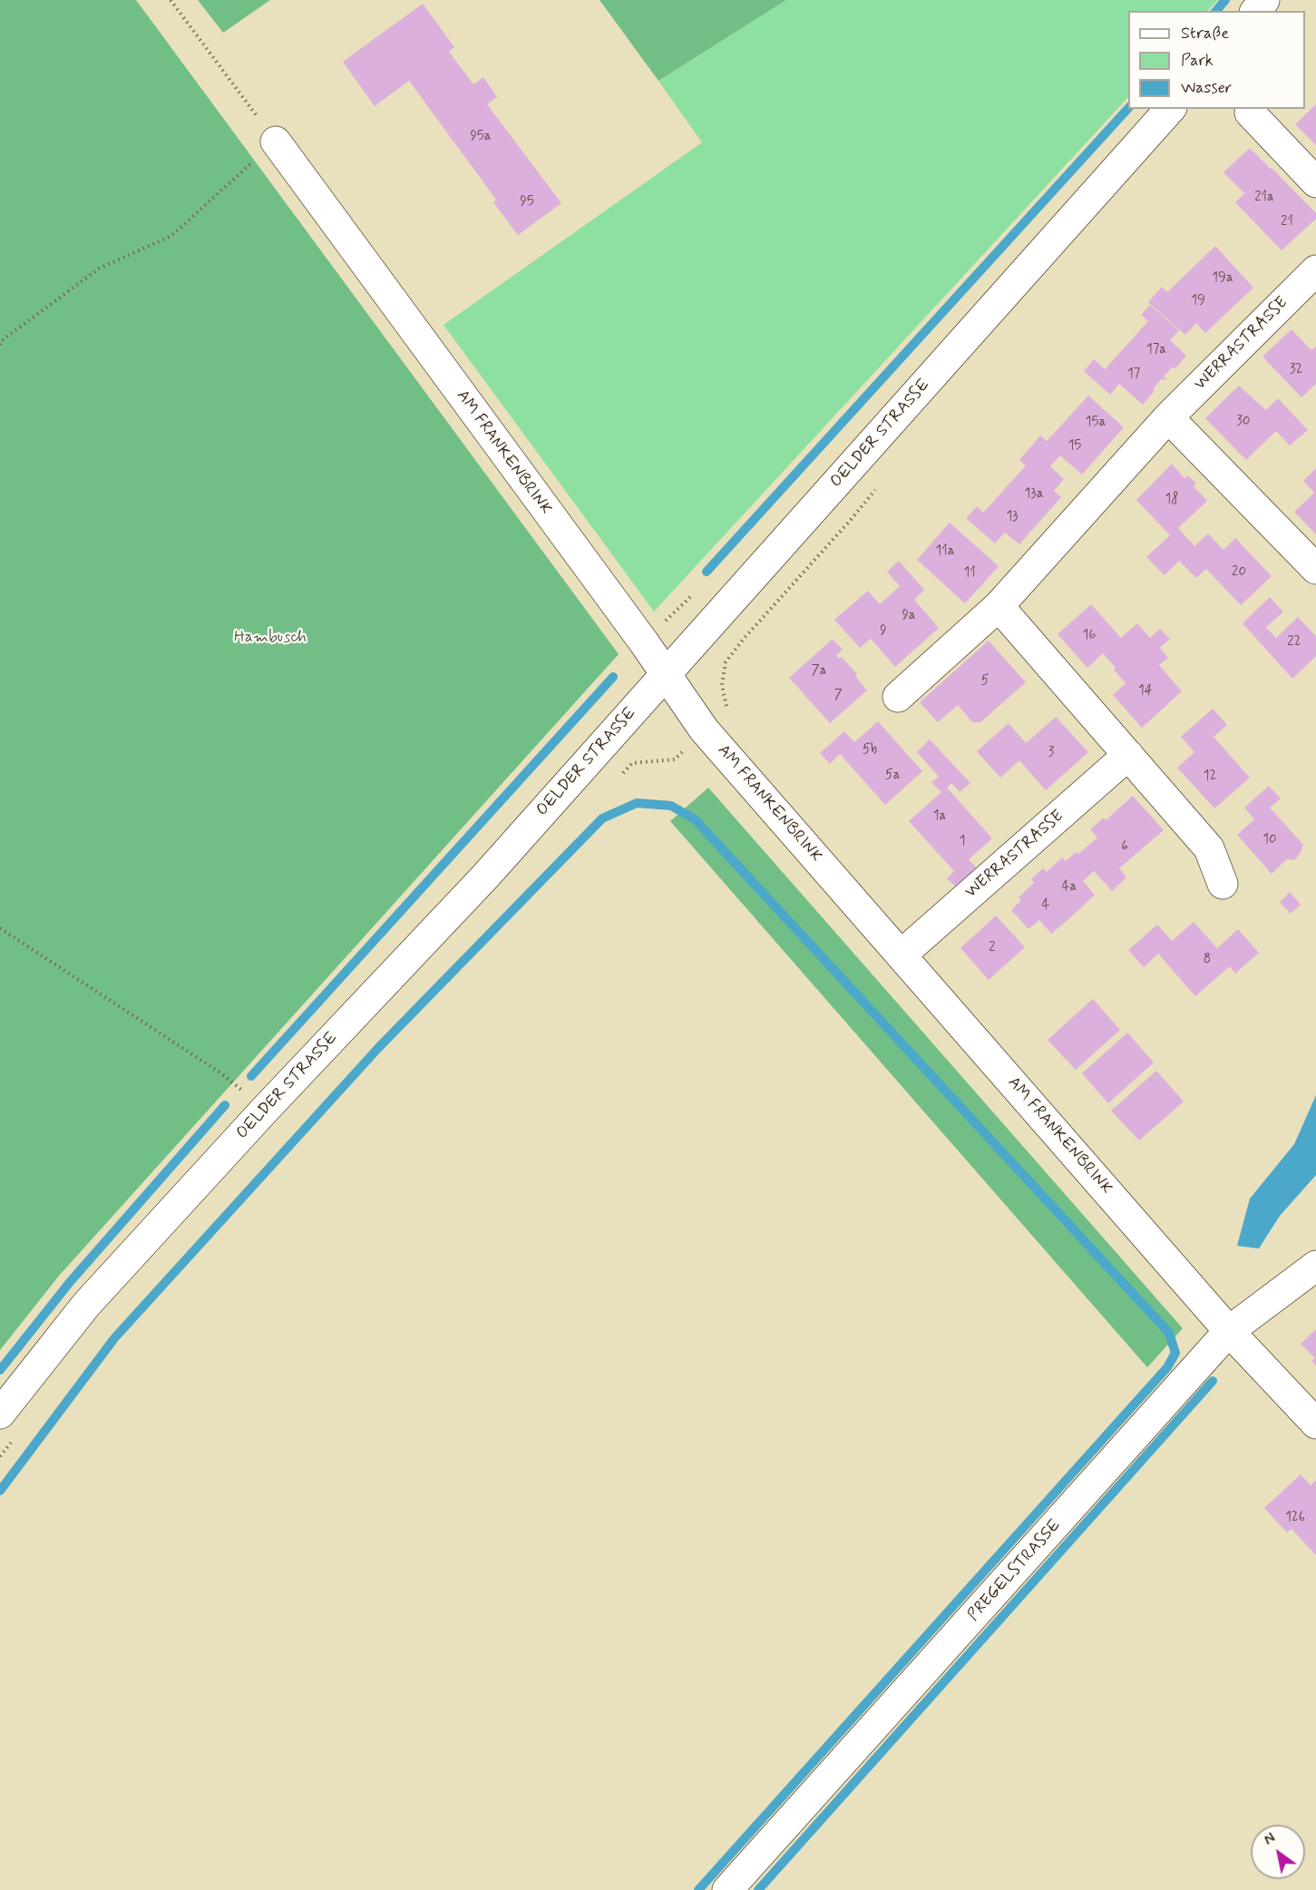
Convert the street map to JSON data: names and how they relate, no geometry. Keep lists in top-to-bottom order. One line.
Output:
{"streets":{"street":["WERRASTRASSE","OELDER STRASSE","AM FRANKENBRINK","PREGELSTRASSE"]},"crossings":[["WERRASTRASSE","AM FRANKENBRINK"],["OELDER STRASSE","AM FRANKENBRINK"],["AM FRANKENBRINK","PREGELSTRASSE"]],"parks":["Hambusch"],"house_numbers":["95a","21a","95","21","19a","19","17a","32","17","30","15a","15","13a","18","13","11a","20","11","9a","9","16","22","7a","5","14","7","5b","3","5a","12","1a","10","1","6","4a","4","2","8","126"],"legend":["Straße","Park","Wasser"],"north":"top left"}
